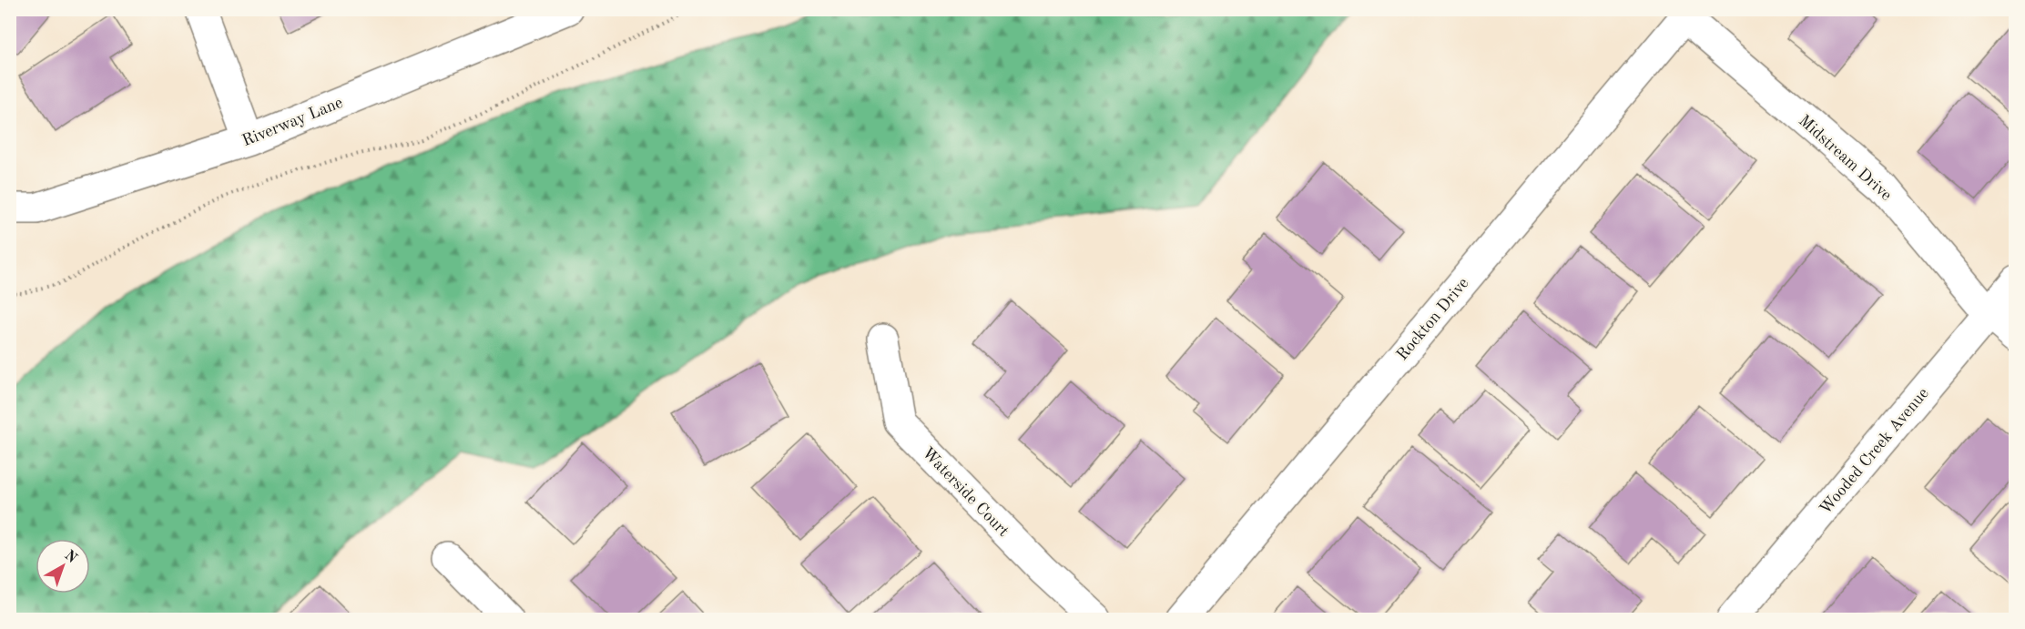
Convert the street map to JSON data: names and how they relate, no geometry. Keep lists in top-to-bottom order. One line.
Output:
{"streets":{"street":["Riverway Lane","Midstream Drive","Rockton Drive","Wooded Creek Avenue","Waterside Court"]},"crossings":[["Midstream Drive","Rockton Drive"],["Midstream Drive","Wooded Creek Avenue"]],"north":"top right"}
